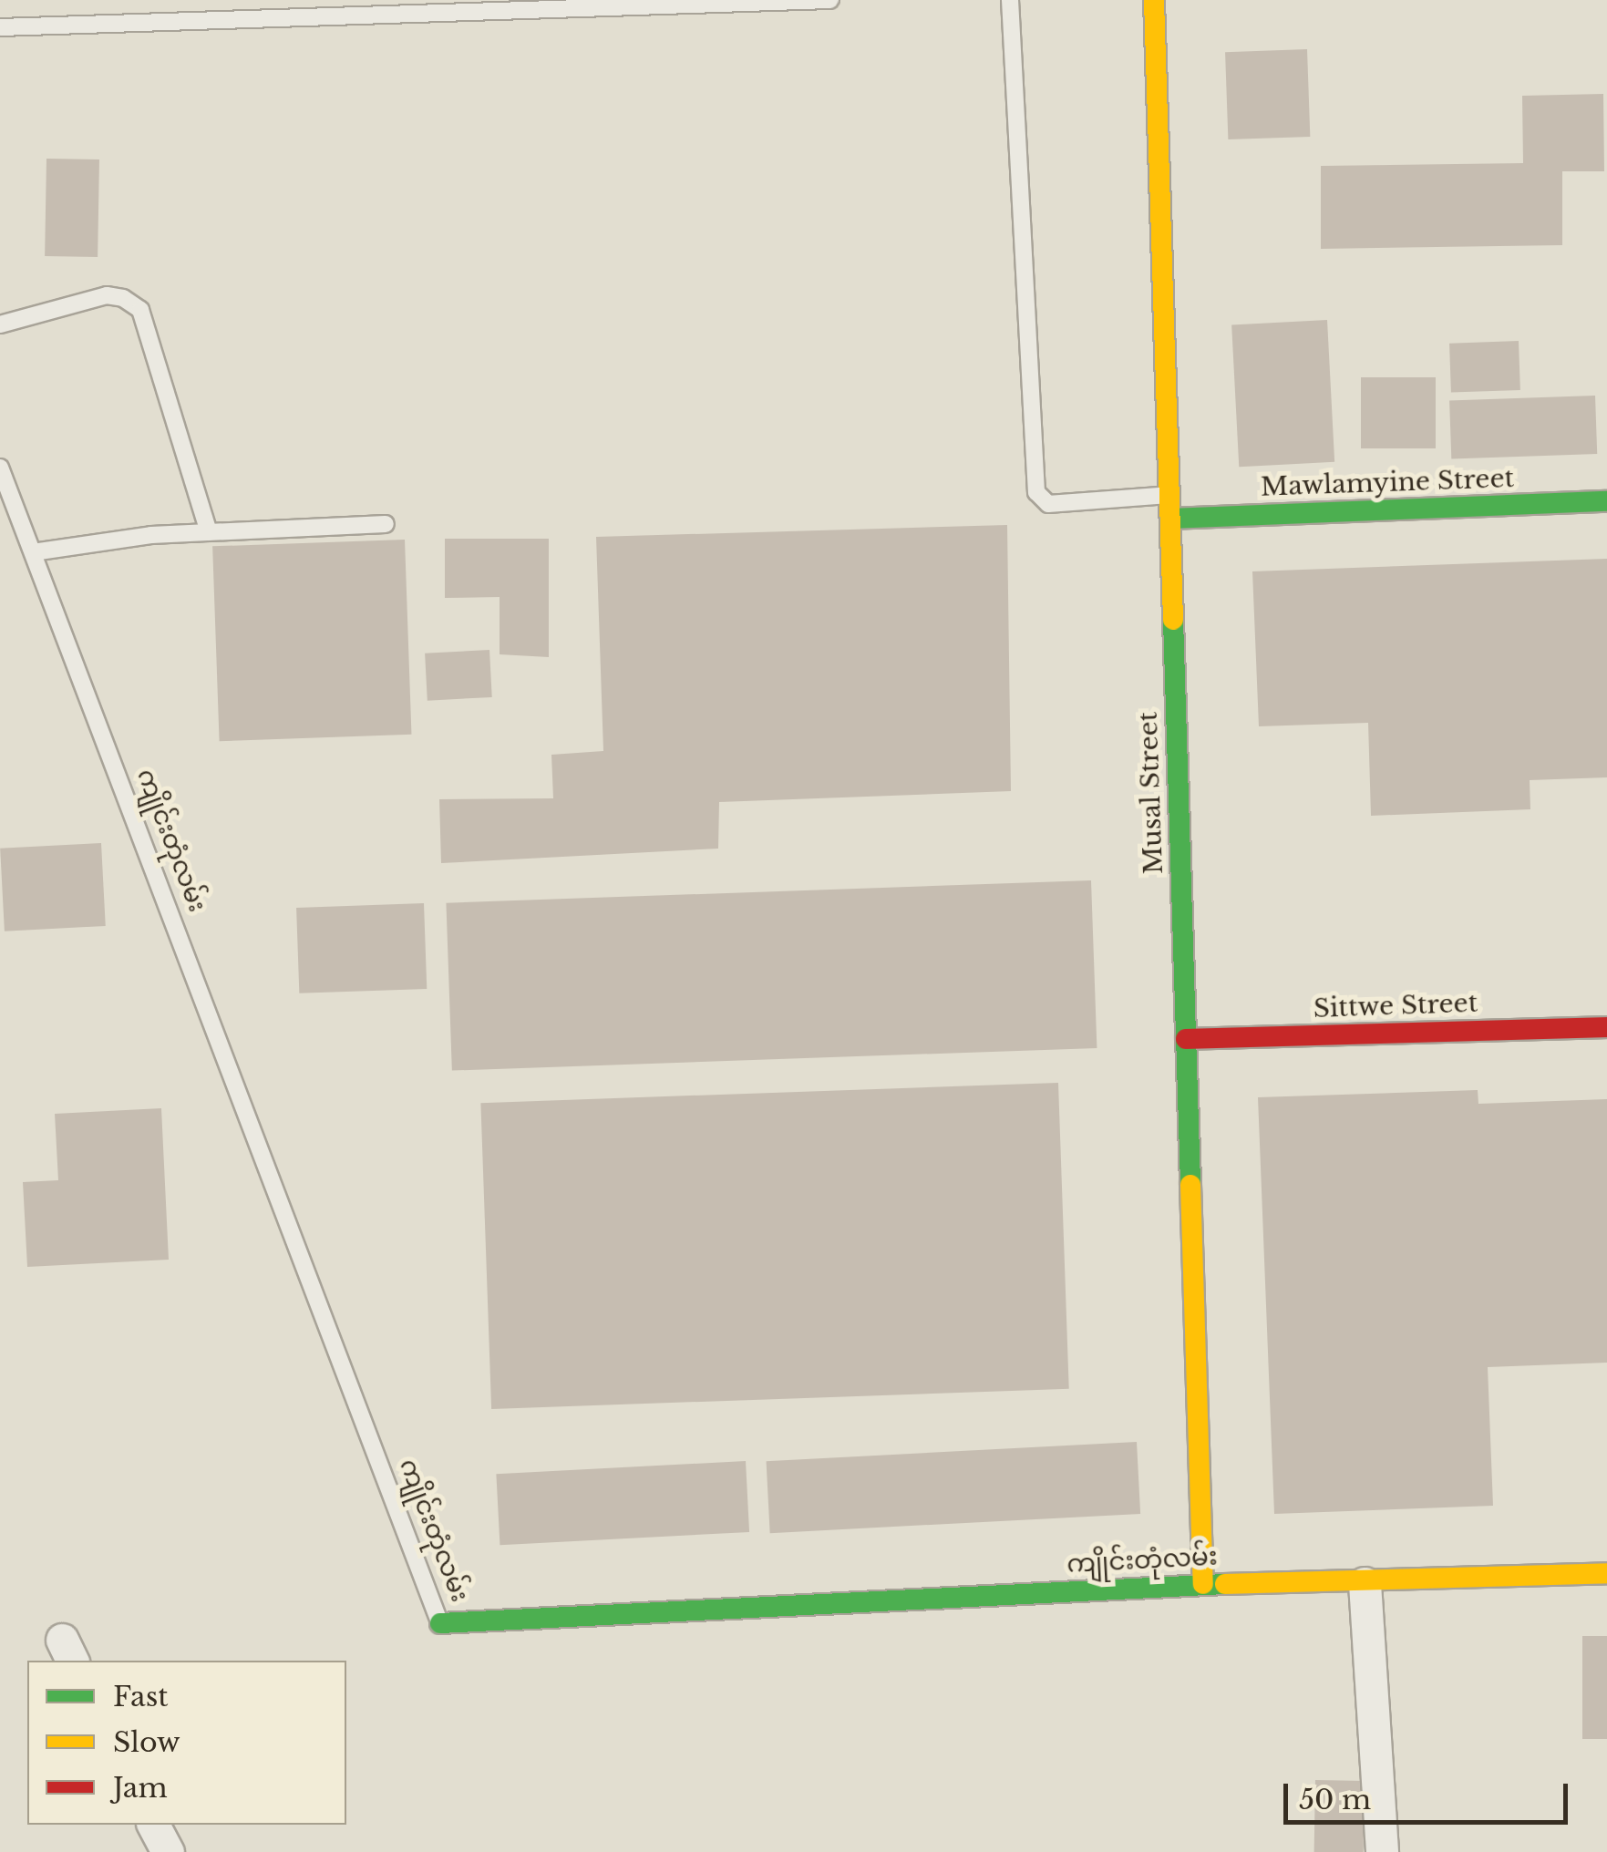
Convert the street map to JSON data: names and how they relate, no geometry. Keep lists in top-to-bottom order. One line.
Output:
{"streets":{"street":["Mawlamyine Street","Musal Street","ကျိုင်းတုံလမ်း","Sittwe Street"]},"crossings":[["Mawlamyine Street","Musal Street"],["Musal Street","ကျိုင်းတုံလမ်း"],["Musal Street","Sittwe Street"]],"legend":["Fast","Slow","Jam"],"scale_bar":"50 m"}
